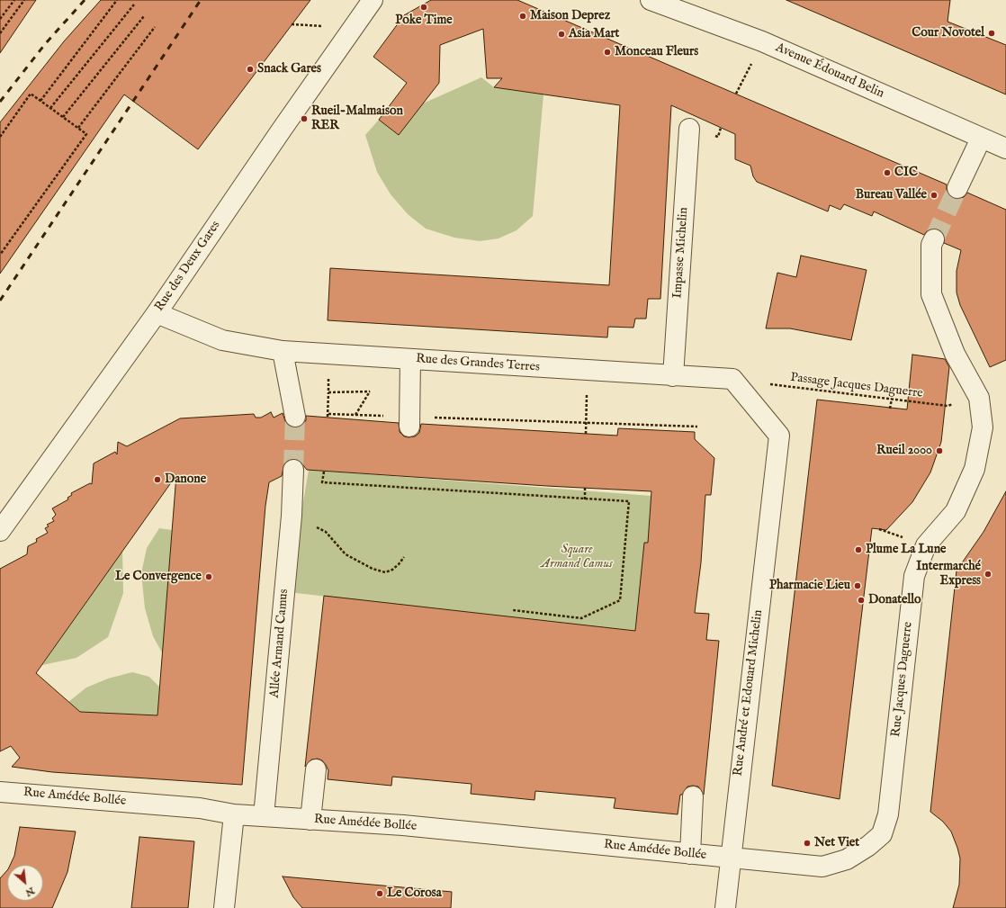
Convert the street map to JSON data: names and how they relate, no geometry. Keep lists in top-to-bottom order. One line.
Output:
{"streets":{"street":["Avenue Édouard Belin","Impasse Michelin","Rue des Deux Gares","Rue des Grandes Terres","Allée Armand Camus","Rue Jacques Daguerre","Rue André et Edouard Michelin","Rue Amédée Bollée"],"path":["Passage Jacques Daguerre"]},"crossings":[["Impasse Michelin","Rue des Grandes Terres"],["Rue des Deux Gares","Rue des Grandes Terres"],["Rue des Grandes Terres","Passage Jacques Daguerre"],["Rue des Grandes Terres","Rue André et Edouard Michelin"],["Passage Jacques Daguerre","Rue Jacques Daguerre"],["Passage Jacques Daguerre","Rue André et Edouard Michelin"],["Allée Armand Camus","Rue Amédée Bollée"],["Rue Jacques Daguerre","Rue André et Edouard Michelin"],["Rue Jacques Daguerre","Rue Amédée Bollée"],["Rue André et Edouard Michelin","Rue Amédée Bollée"]],"parks":["Square Armand Camus"],"places":["Poke Time","Maison Deprez","Cour Novotel","Asia Mart","Monceau Fleurs","Snack Gares","Rueil-Malmaison RER","CIC","Bureau Vallée","Rueil 2000","Danone","Plume La Lune","Intermarché Express","Le Convergence","Pharmacie Lieu","Donatello","Net Viet","Le Corosa"],"north":"bottom right"}
